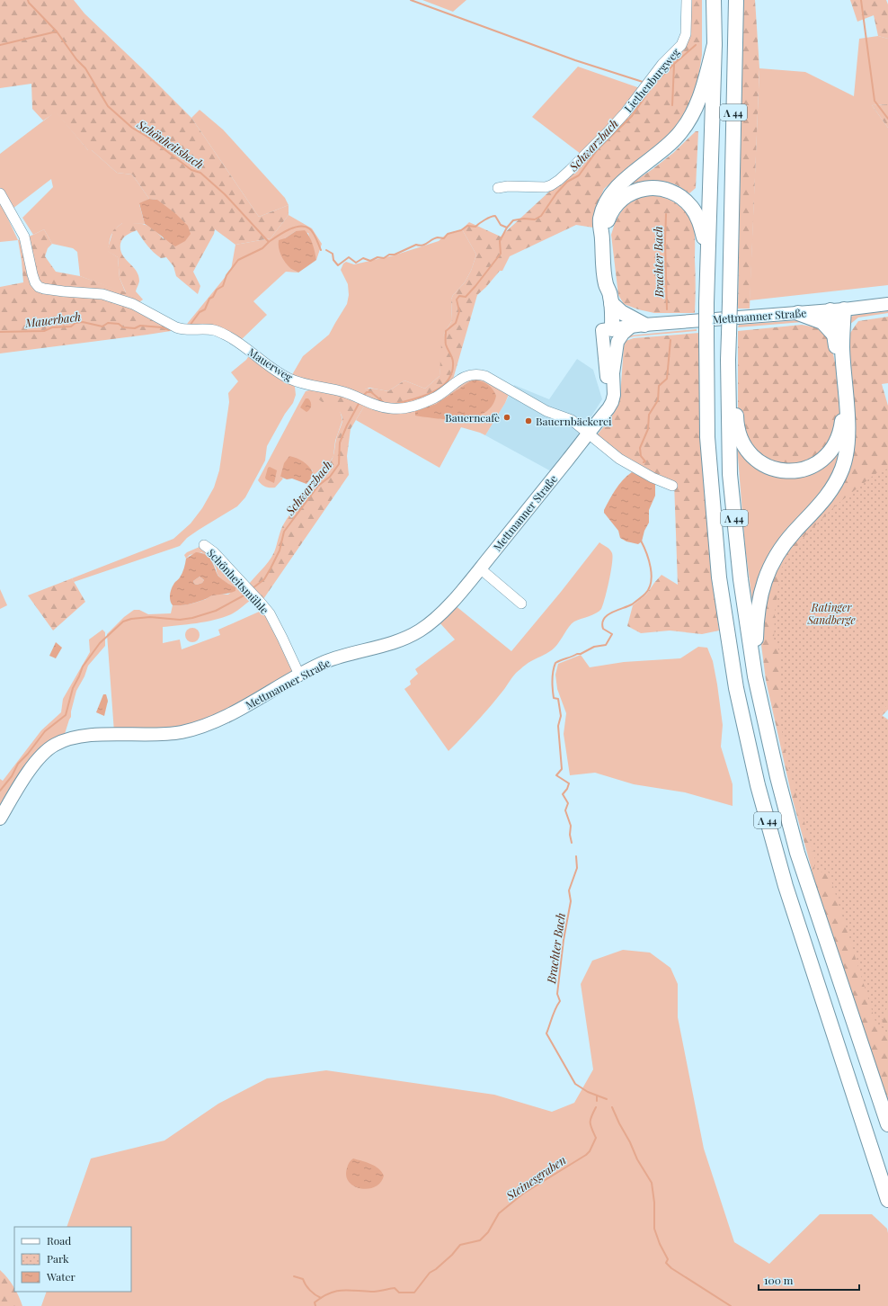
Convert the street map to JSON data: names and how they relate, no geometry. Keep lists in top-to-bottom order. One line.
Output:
{"streets":{"highway":["A 44"],"main road":["Mettmanner Straße"],"street":["Liethenburgweg","Mauerweg","Schönheitsmühle"]},"crossings":[["Mettmanner Straße","Mauerweg"],["Mettmanner Straße","Schönheitsmühle"]],"water":["Schönheitsbach","Schwarzbach","Brachter Bach","Mauerbach","Steinesgraben"],"parks":["Ratinger Sandberge"],"places":["Bauerncafè","Bauernbäckerei"],"legend":["Road","Park","Water"],"scale_bar":"100 m"}
